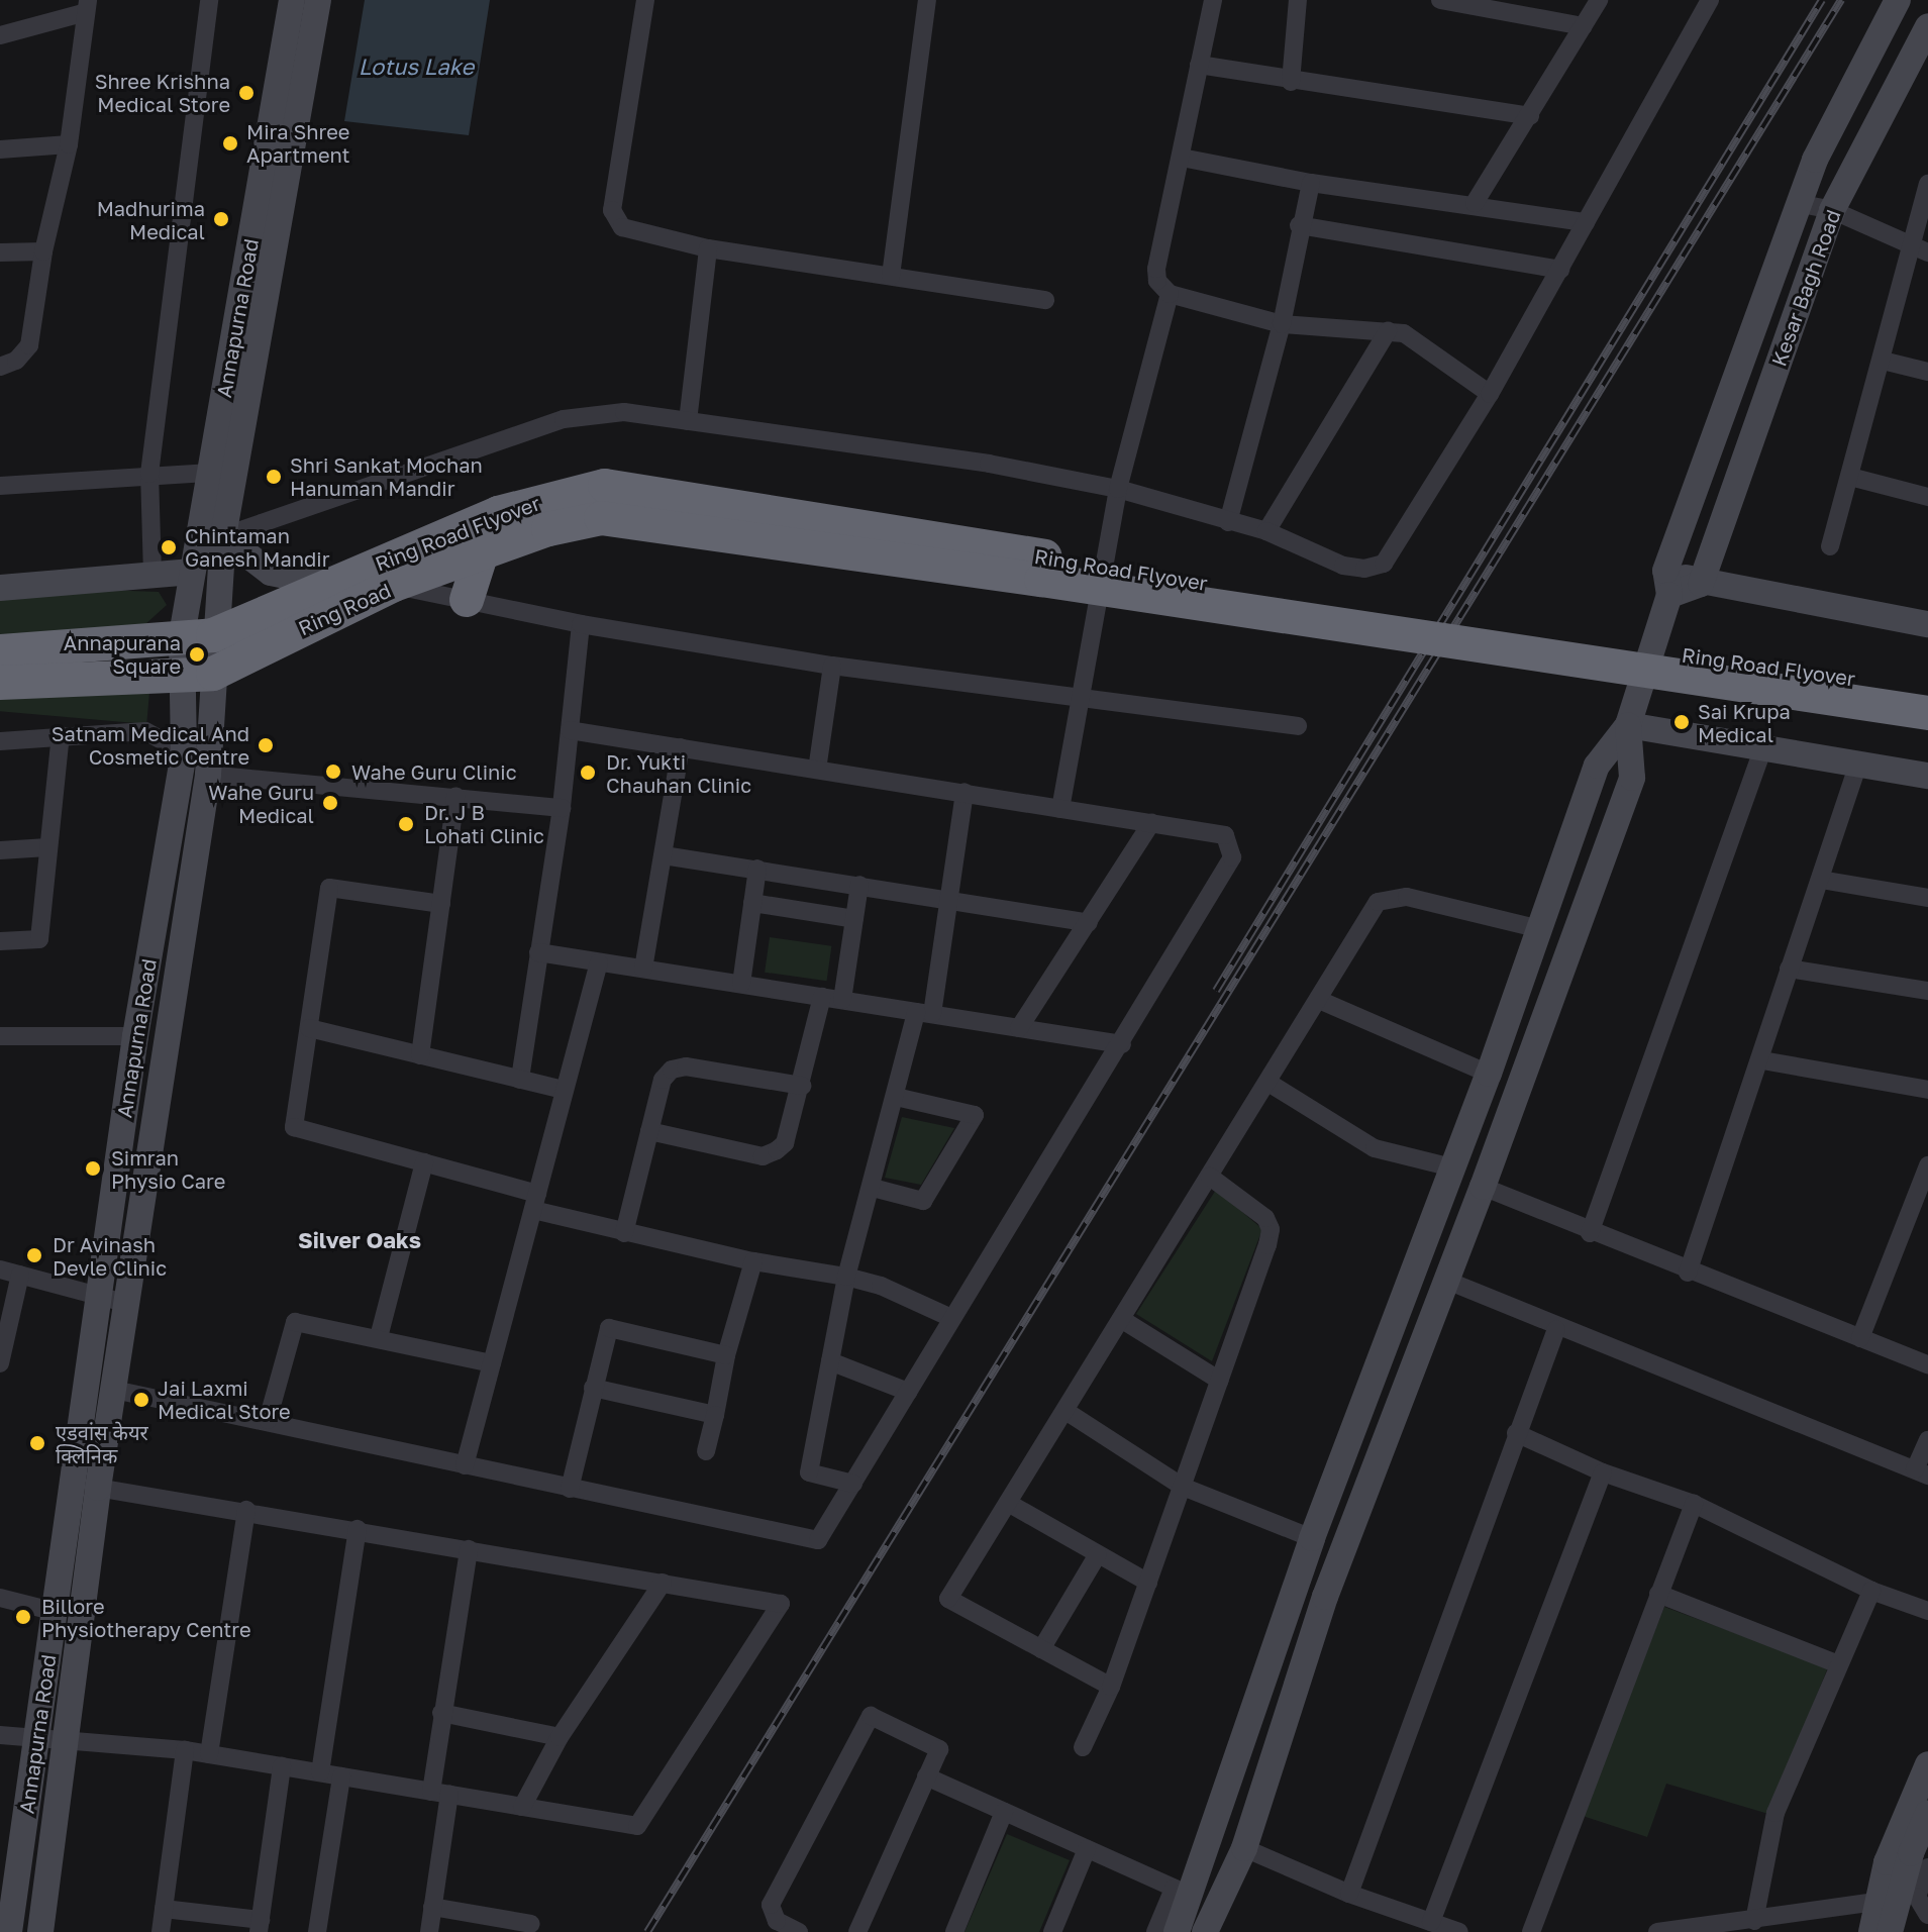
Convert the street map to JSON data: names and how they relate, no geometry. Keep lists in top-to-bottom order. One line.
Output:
{"streets":{"highway":["Ring Road Flyover","Ring Road"],"main road":["Kesar Bagh Road","Annapurna Road"]},"crossings":[["Annapurna Road","Ring Road"],["Ring Road Flyover","Ring Road"]],"districts":["Silver Oaks"],"water":["Lotus Lake"],"places":["Shree Krishna Medical Store","Mira Shree Apartment","Madhurima Medical","Shri Sankat Mochan Hanuman Mandir","Chintaman Ganesh Mandir","Annapurana Square","Sai Krupa Medical","Satnam Medical And Cosmetic Centre","Wahe Guru Clinic","Dr. Yukti Chauhan Clinic","Wahe Guru Medical","Dr. J B Lohati Clinic","Simran Physio Care","Dr Avinash Devle Clinic","Jai Laxmi Medical Store","एडवांस केयर क्लिनिक","Billore Physiotherapy Centre"]}
